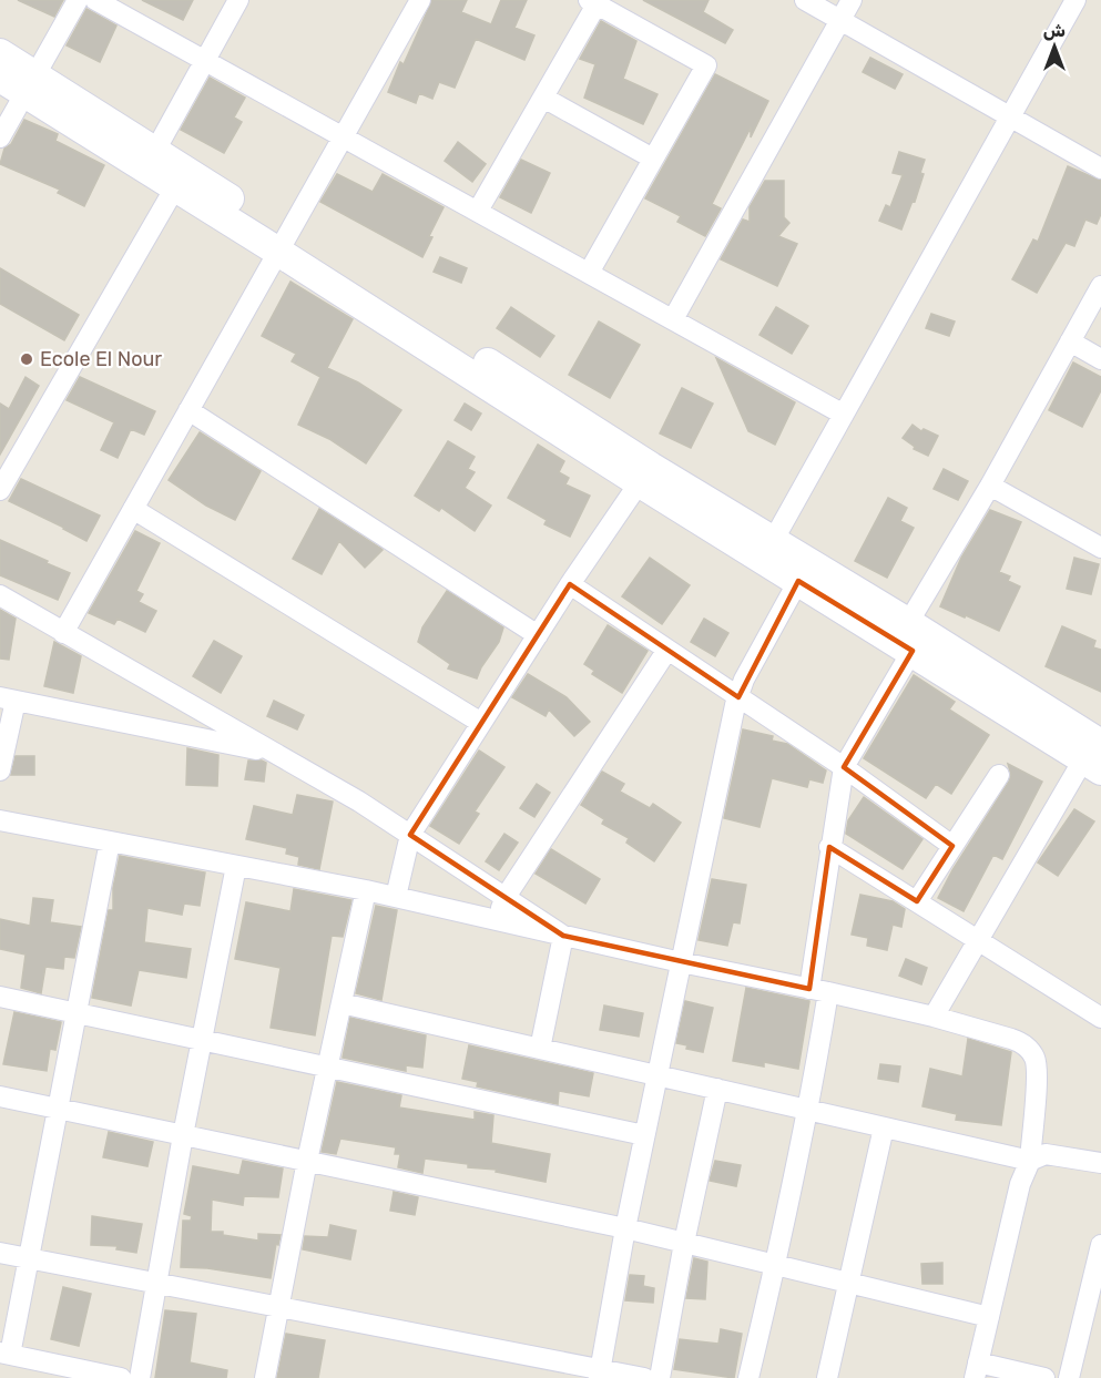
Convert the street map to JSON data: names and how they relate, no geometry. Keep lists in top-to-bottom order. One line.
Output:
{"places":["Ecole El Nour"],"north":"top"}
